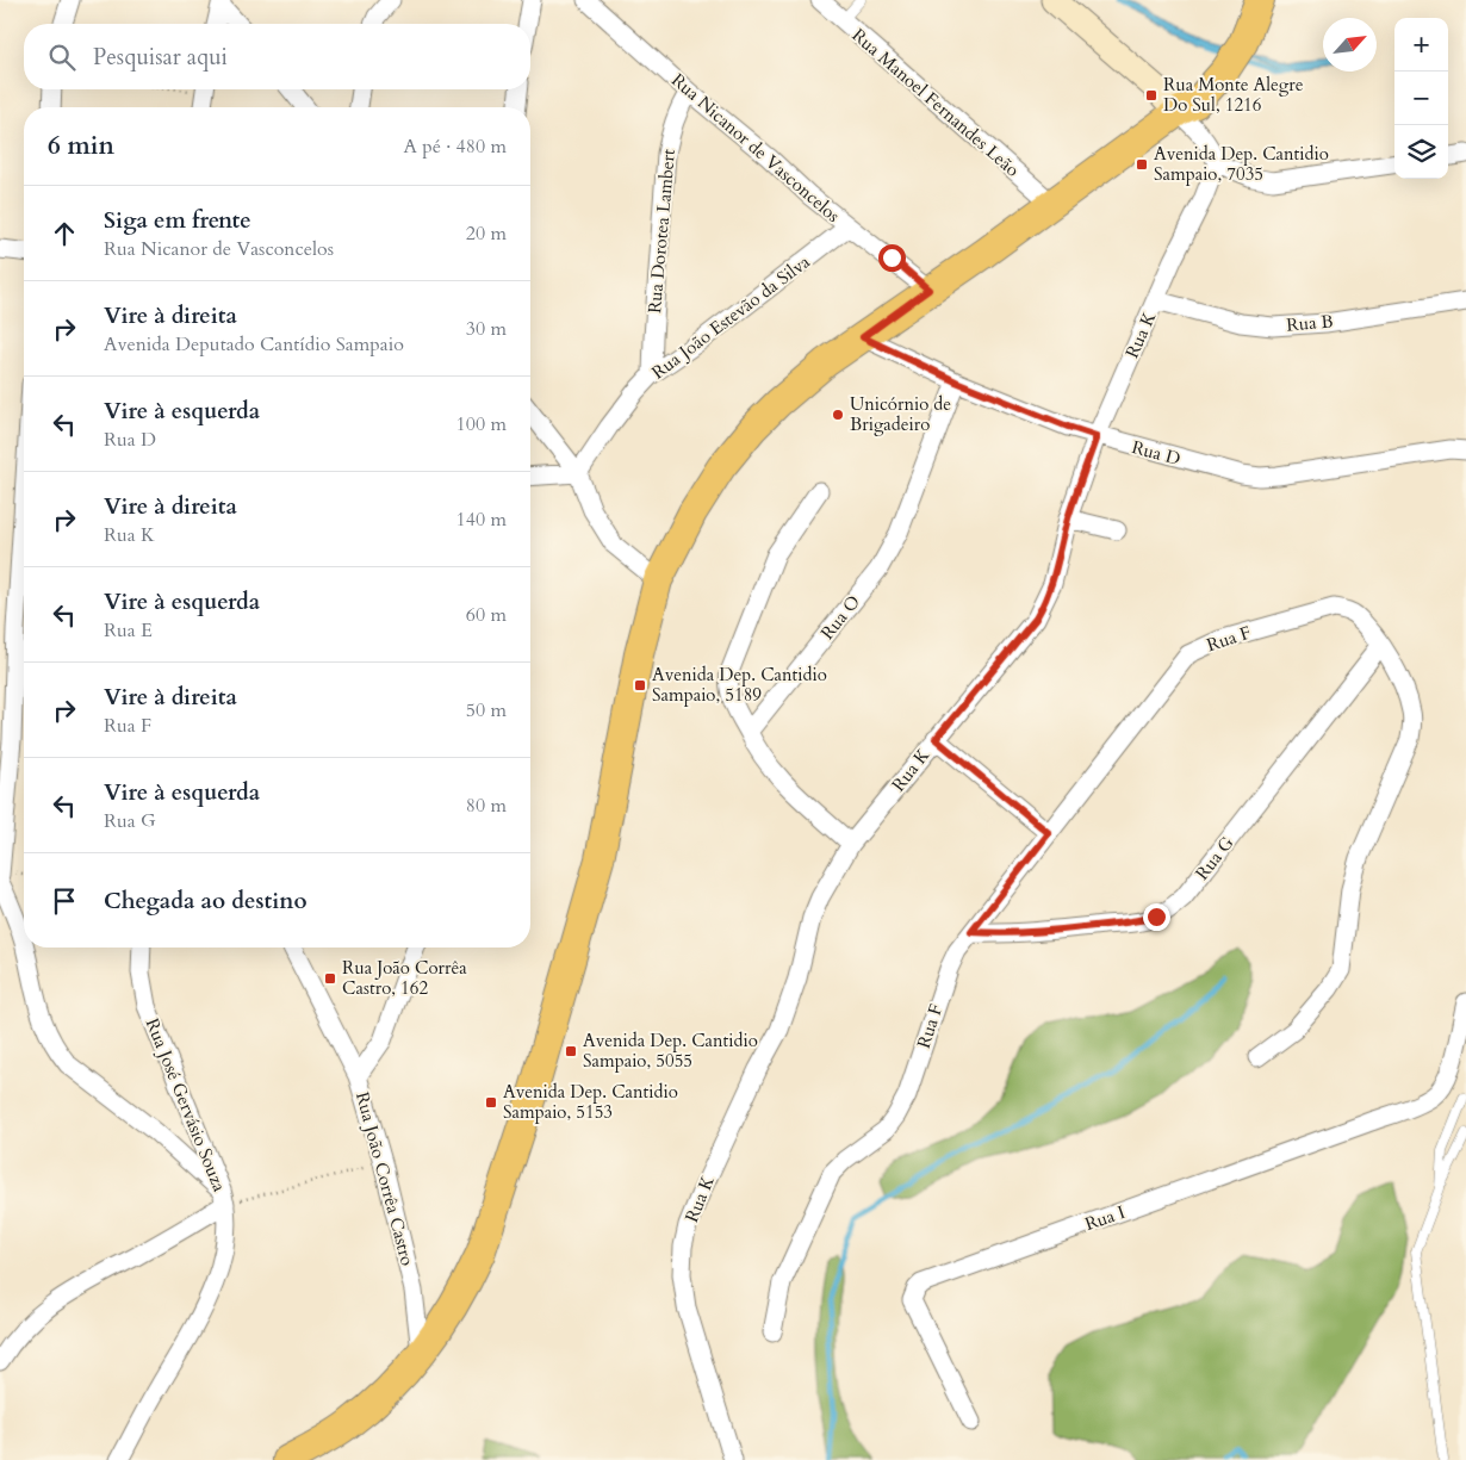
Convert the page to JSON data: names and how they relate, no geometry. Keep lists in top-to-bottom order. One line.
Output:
{"streets":{"street":["Rua Manoel Fernandes Leão","Rua Nicanor de Vasconcelos","Rua Dorotea Lambert","Rua João Estevão da Silva","Rua B","Rua K","Rua D","Rua O","Rua F","Rua G","Rua José Gervásio Souza","Rua João Corrêa Castro","Rua I"]},"crossings":[["Rua Nicanor de Vasconcelos","Rua Dorotea Lambert"],["Rua Nicanor de Vasconcelos","Rua João Estevão da Silva"],["Rua Dorotea Lambert","Rua João Estevão da Silva"],["Rua B","Rua K"],["Rua K","Rua D"],["Rua D","Rua O"],["Rua F","Rua G"]],"places":{"transit":["Rua Monte Alegre Do Sul, 1216","Avenida Dep. Cantidio Sampaio, 7035","Avenida Dep. Cantidio Sampaio, 5189","Rua João Corrêa Castro, 162","Avenida Dep. Cantidio Sampaio, 5055","Avenida Dep. Cantidio Sampaio, 5153"],"other":["Unicórnio de Brigadeiro"]},"north":"top right","page":{"map_buttons":["+","−"],"search":"Pesquisar aqui","heading":["6 min","A pé · 480 m"],"list":[["Siga em frente","Rua Nicanor de Vasconcelos","20 m"],["Vire à direita","Avenida Deputado Cantídio Sampaio","30 m"],["Vire à esquerda","Rua D","100 m"],["Vire à direita","Rua K","140 m"],["Vire à esquerda","Rua E","60 m"],["Vire à direita","Rua F","50 m"],["Vire à esquerda","Rua G","80 m"],"Chegada ao destino"]}}
